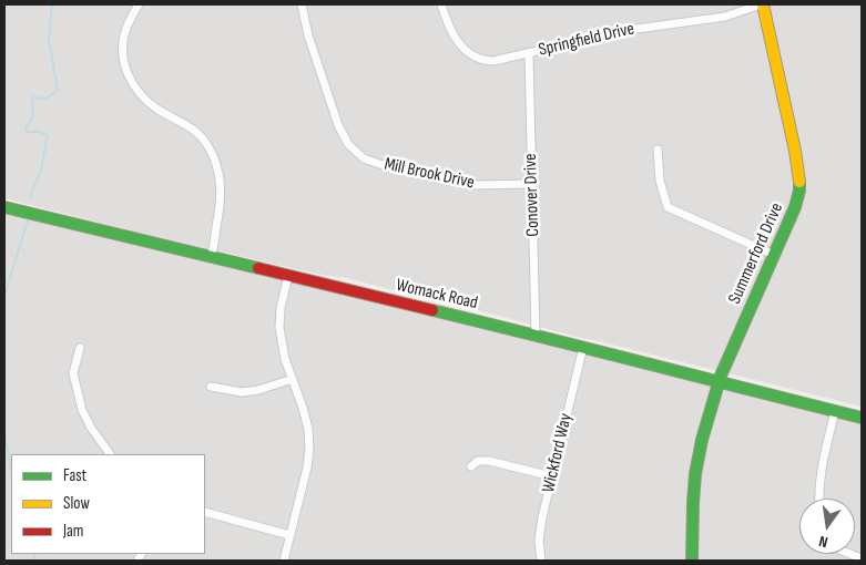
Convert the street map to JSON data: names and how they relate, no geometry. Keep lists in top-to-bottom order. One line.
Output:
{"streets":{"street":["Springfield Drive","Mill Brook Drive","Conover Drive","Summerford Drive","Womack Road","Wickford Way"]},"crossings":[["Springfield Drive","Conover Drive"],["Springfield Drive","Summerford Drive"],["Mill Brook Drive","Conover Drive"],["Conover Drive","Womack Road"],["Summerford Drive","Womack Road"],["Womack Road","Wickford Way"]],"legend":["Fast","Slow","Jam"],"north":"bottom"}
